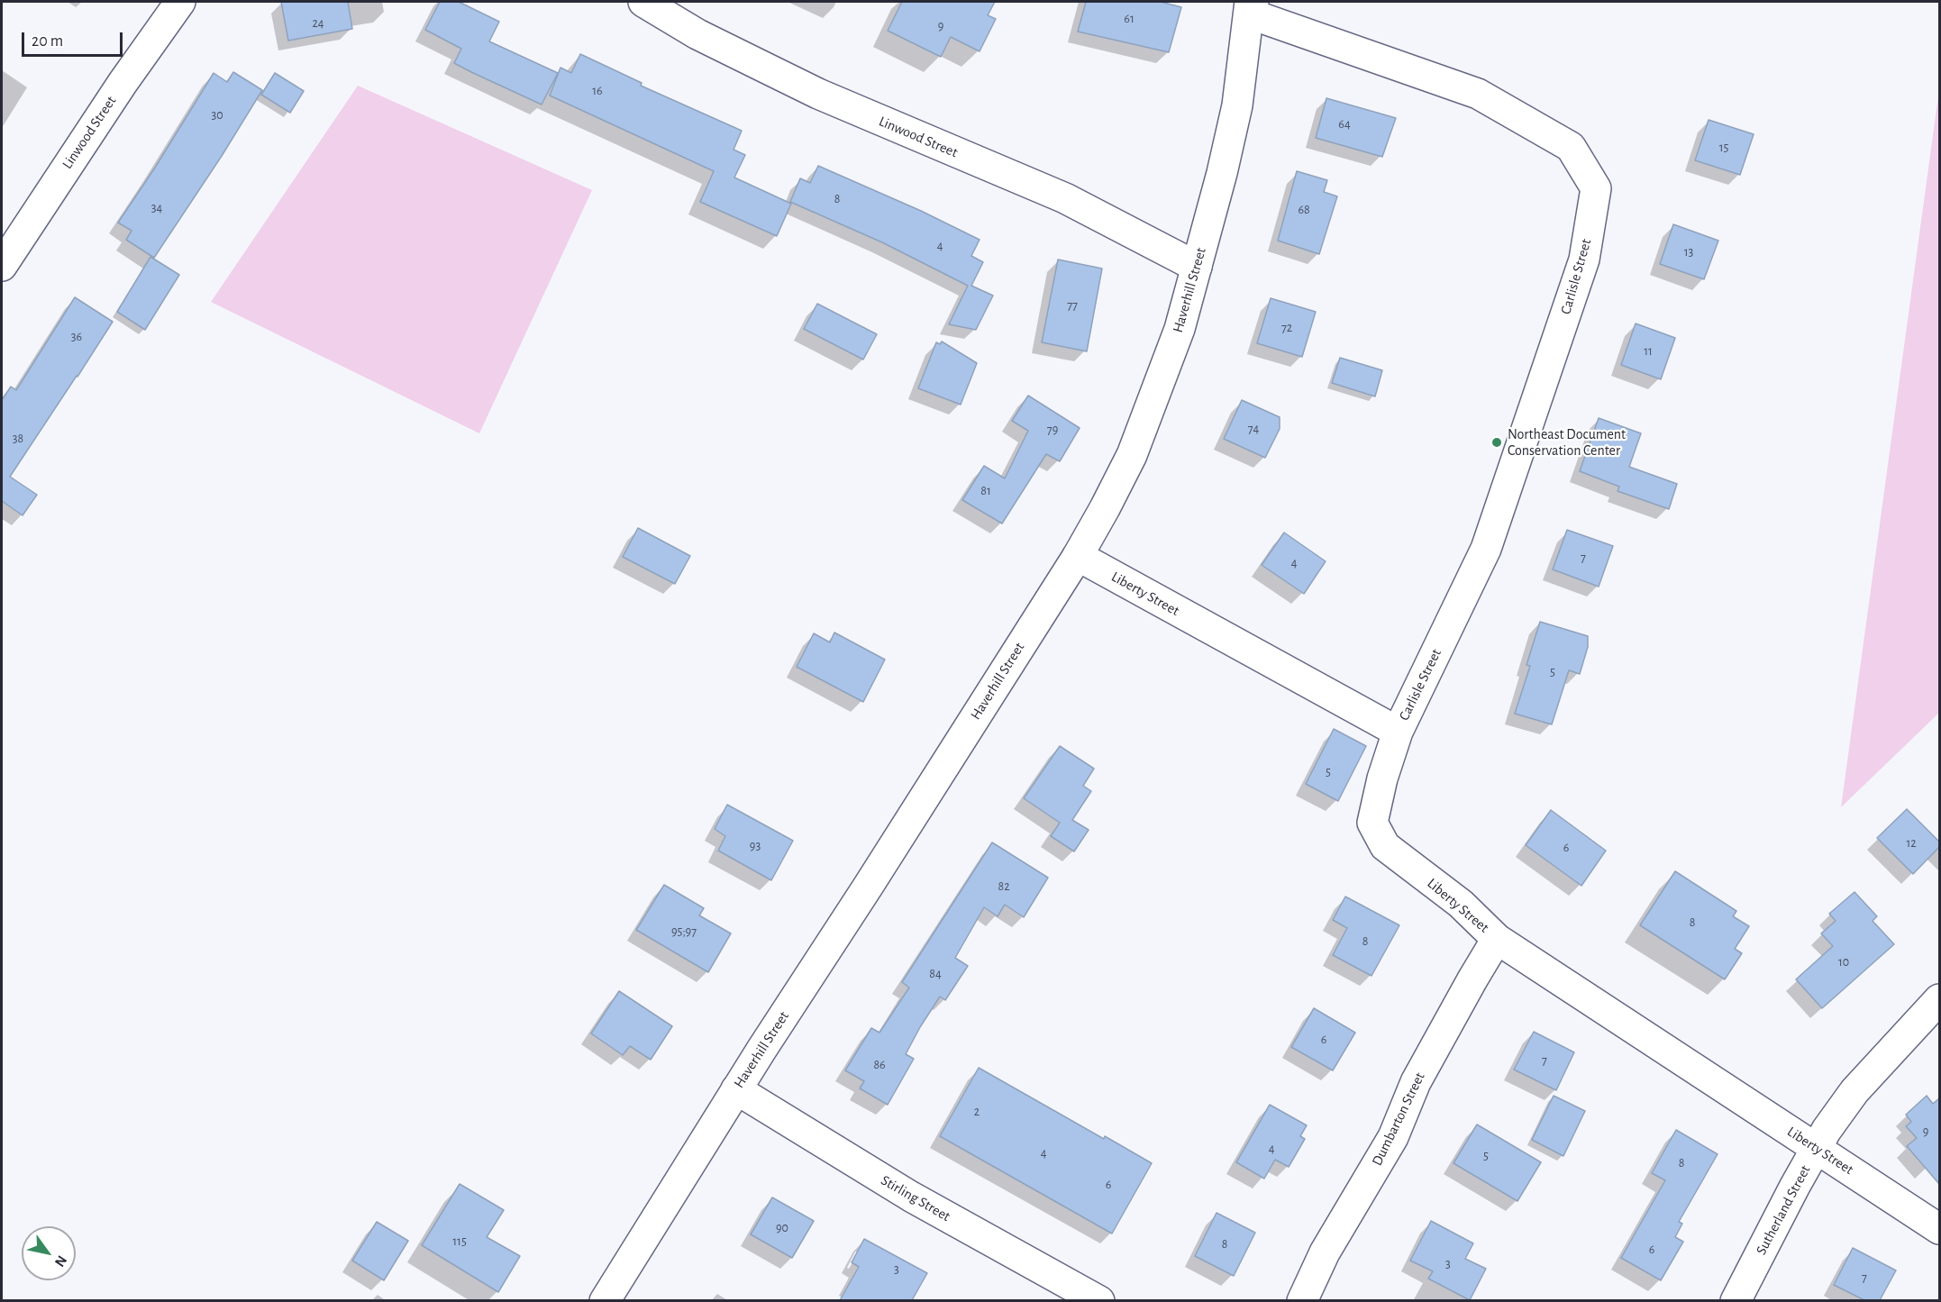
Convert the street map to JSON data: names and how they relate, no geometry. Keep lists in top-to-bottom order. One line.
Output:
{"streets":{"street":["Linwood Street","Carlisle Street","Haverhill Street","Liberty Street","Dumbarton Street","Stirling Street","Sutherland Street"]},"crossings":[["Linwood Street","Haverhill Street"],["Carlisle Street","Haverhill Street"],["Carlisle Street","Liberty Street"],["Haverhill Street","Liberty Street"],["Haverhill Street","Stirling Street"],["Liberty Street","Dumbarton Street"],["Liberty Street","Sutherland Street"]],"places":["Northeast Document Conservation Center"],"house_numbers":["61","24","9","16","30","64","15","8","34","68","4","13","77","72","36","11","74","79","38","81","7","4","5","5","12","93","6","82","8","95;97","8","10","84","6","7","86","2","9","4","4","5","8","6","90","115","8","6","3","3","7"],"scale_bar":"20 m","north":"bottom right"}
